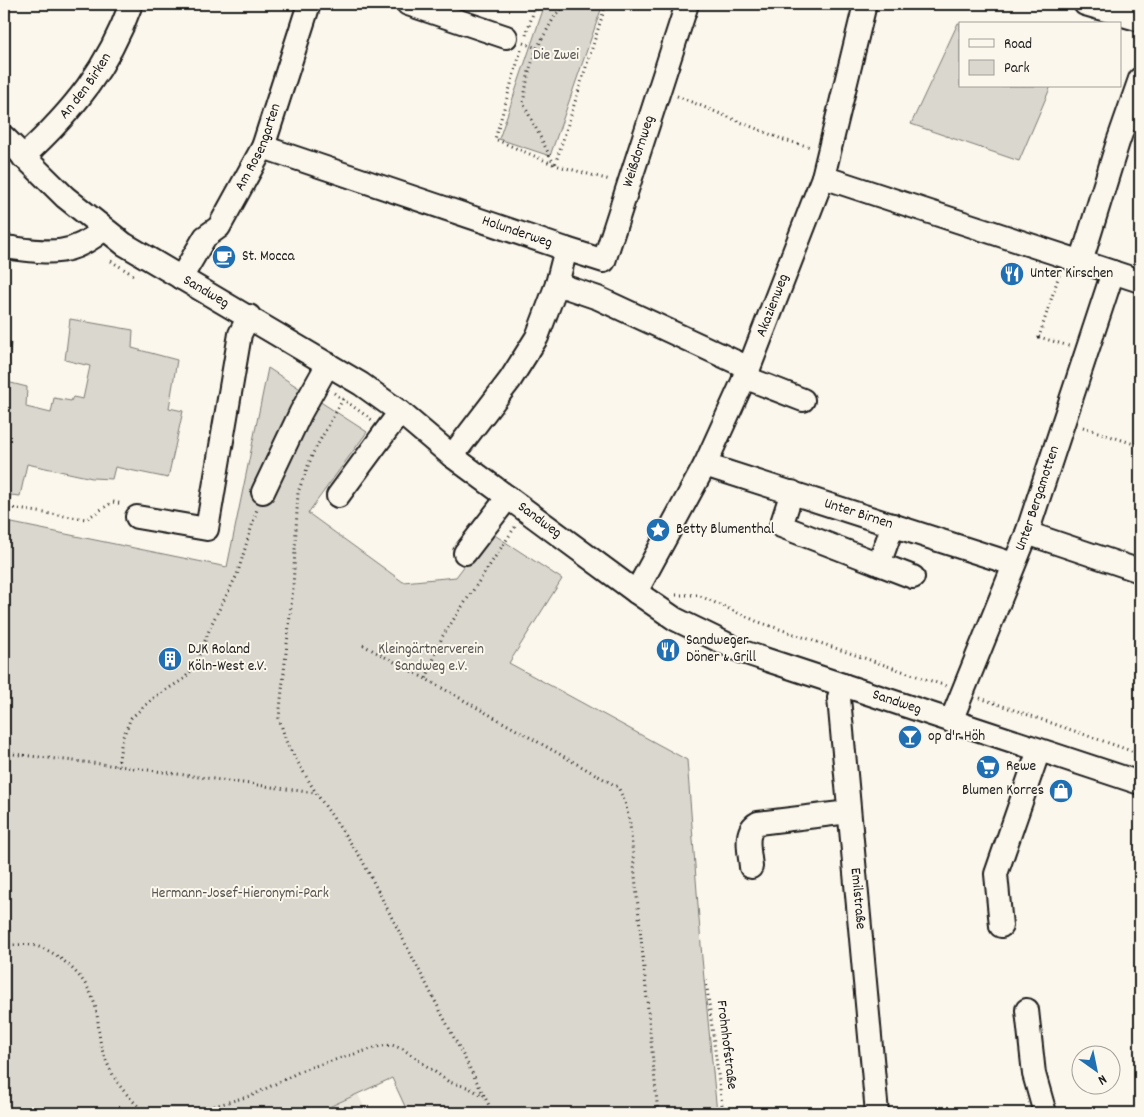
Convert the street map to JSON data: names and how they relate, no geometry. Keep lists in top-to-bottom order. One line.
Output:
{"streets":{"street":["An den Birken","Am Rosengarten","Weißdornweg","Holunderweg","Sandweg","Akazienweg","Unter Bergamotten","Unter Birnen","Emilstraße"],"path":["Frohnhofstraße"]},"crossings":[["An den Birken","Sandweg"],["Am Rosengarten","Holunderweg"],["Am Rosengarten","Sandweg"],["Weißdornweg","Holunderweg"],["Sandweg","Akazienweg"],["Sandweg","Unter Bergamotten"],["Sandweg","Emilstraße"],["Akazienweg","Unter Birnen"],["Unter Bergamotten","Unter Birnen"]],"parks":["Die Zwei","Kleingärtnerverein Sandweg e.V.","Hermann-Josef-Hieronymi-Park"],"places":{"cafe":["St. Mocca"],"restaurant":["Unter Kirschen","Sandweger Döner & Grill"],"place":["Betty Blumenthal"],"building":["DJK Roland Köln-West e.V."],"bar":["op d'r Höh"],"supermarket":["Rewe"],"shop":["Blumen Korres"]},"legend":["Road","Park"],"north":"bottom right"}
